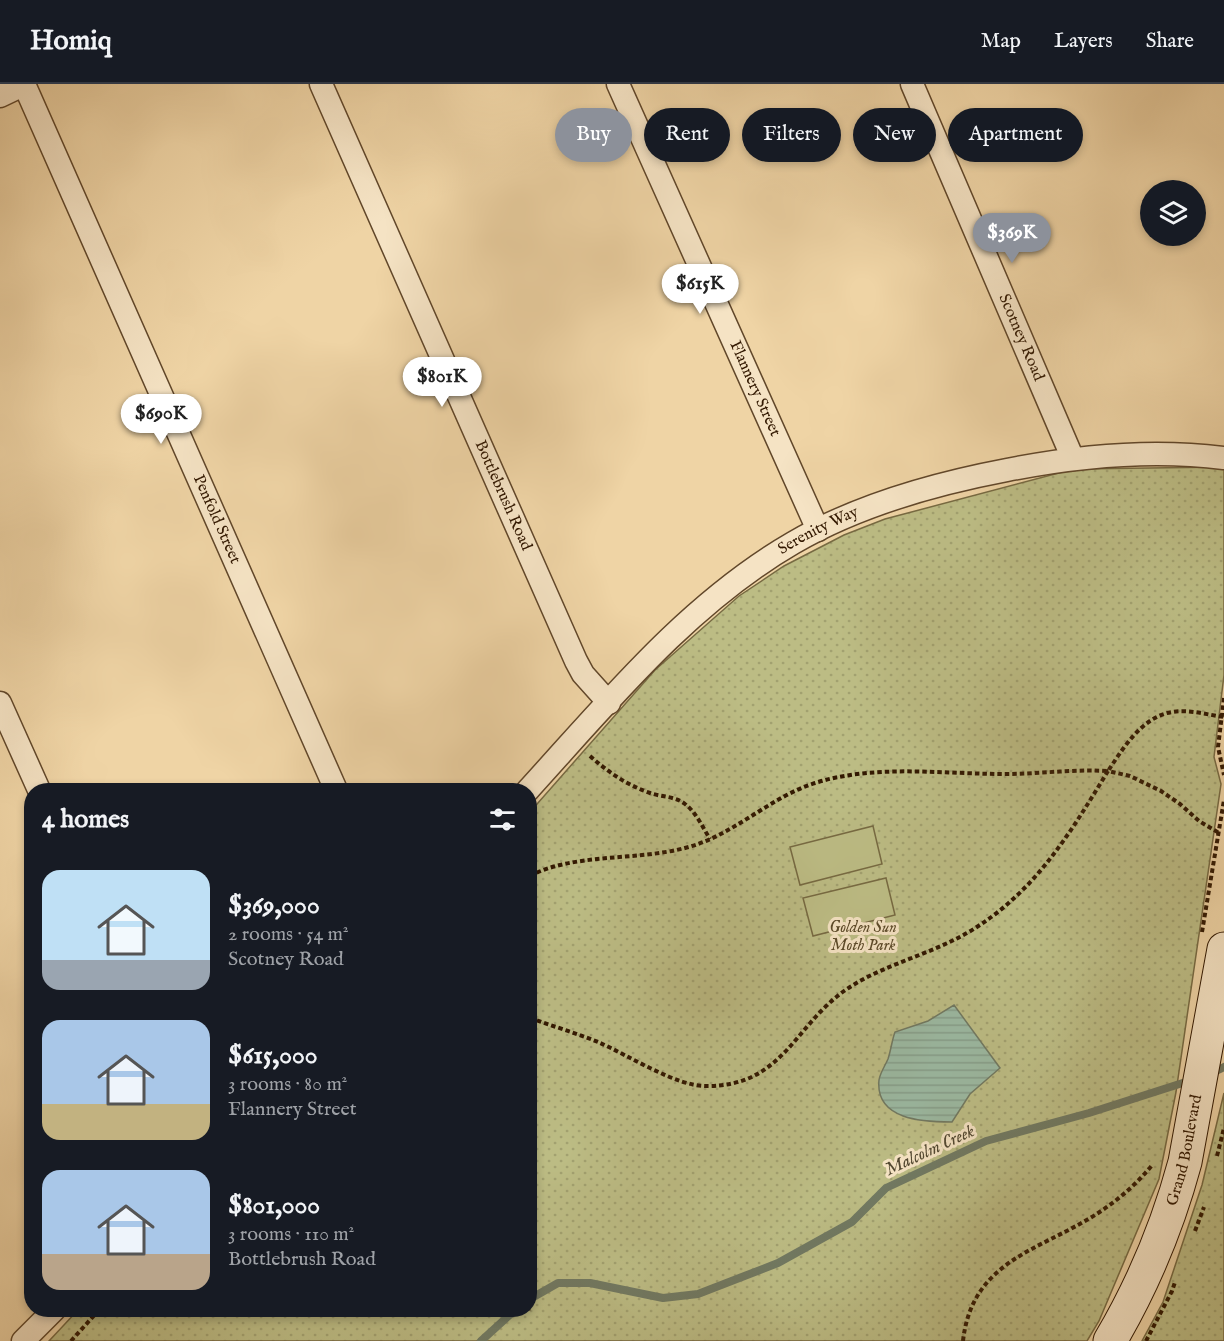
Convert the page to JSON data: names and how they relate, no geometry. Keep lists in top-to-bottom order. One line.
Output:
{"streets":{"street":["Scotney Road","Flannery Street","Bottlebrush Road","Penfold Street","Serenity Way","Grand Boulevard"]},"crossings":[["Scotney Road","Serenity Way"],["Flannery Street","Serenity Way"],["Bottlebrush Road","Serenity Way"]],"water":["Malcolm Creek"],"parks":["Golden Sun Moth Park"],"page":{"header":"Homiq","nav":["Map","Layers","Share"],"chip":["Buy","Rent","Filters","New","Apartment"],"price":["$369K","$615K","$801K","$690K"],"heading":"4 homes","list":[{"name":"$369,000","note":"2 rooms · 54 m² · Scotney Road"},{"name":"$615,000","note":"3 rooms · 80 m² · Flannery Street"},{"name":"$801,000","note":"3 rooms · 110 m² · Bottlebrush Road"}]}}
